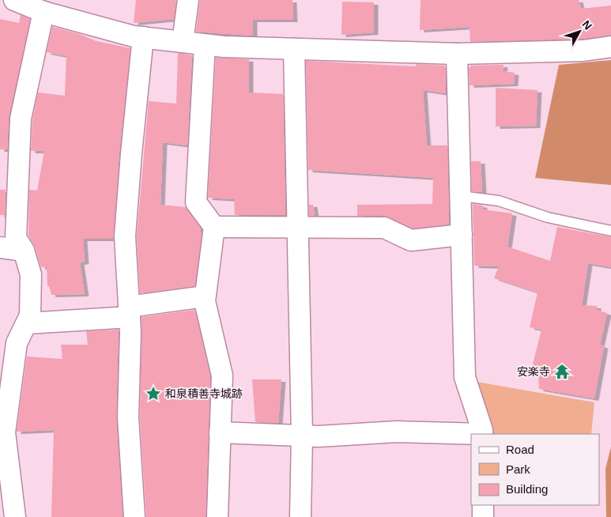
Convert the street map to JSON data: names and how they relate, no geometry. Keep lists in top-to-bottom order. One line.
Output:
{"places":{"temple":["安楽寺"],"place":["和泉積善寺城跡"]},"legend":["Road","Park","Building"],"north":"top right"}
